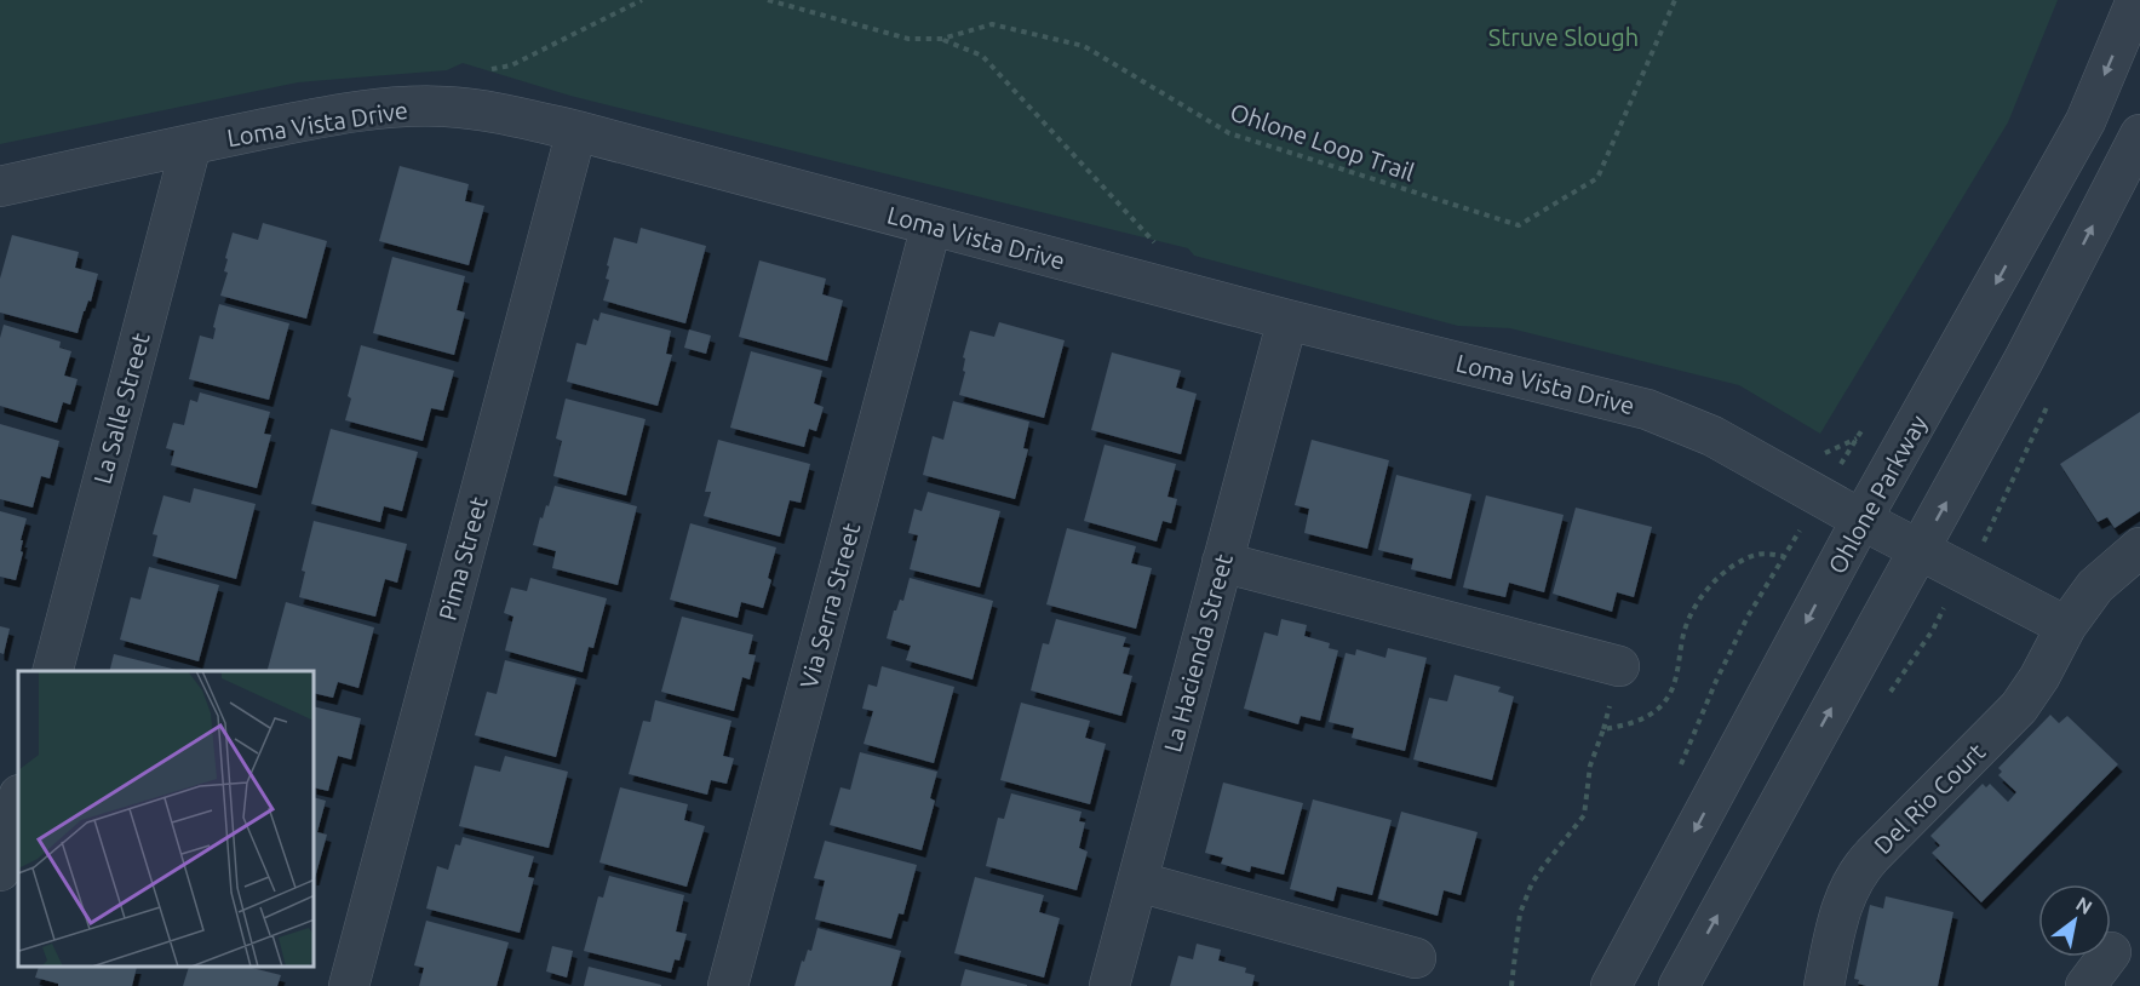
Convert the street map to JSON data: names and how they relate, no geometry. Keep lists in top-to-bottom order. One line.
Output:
{"streets":{"street":["Loma Vista Drive","La Salle Street","Ohlone Parkway","Pima Street","Via Serra Street","La Hacienda Street","Del Rio Court"],"path":["Ohlone Loop Trail"]},"crossings":[["Loma Vista Drive","La Salle Street"],["Loma Vista Drive","Ohlone Parkway"],["Loma Vista Drive","Pima Street"],["Loma Vista Drive","Via Serra Street"],["Loma Vista Drive","La Hacienda Street"],["Loma Vista Drive","Del Rio Court"]],"parks":["Struve Slough"],"north":"top right"}
